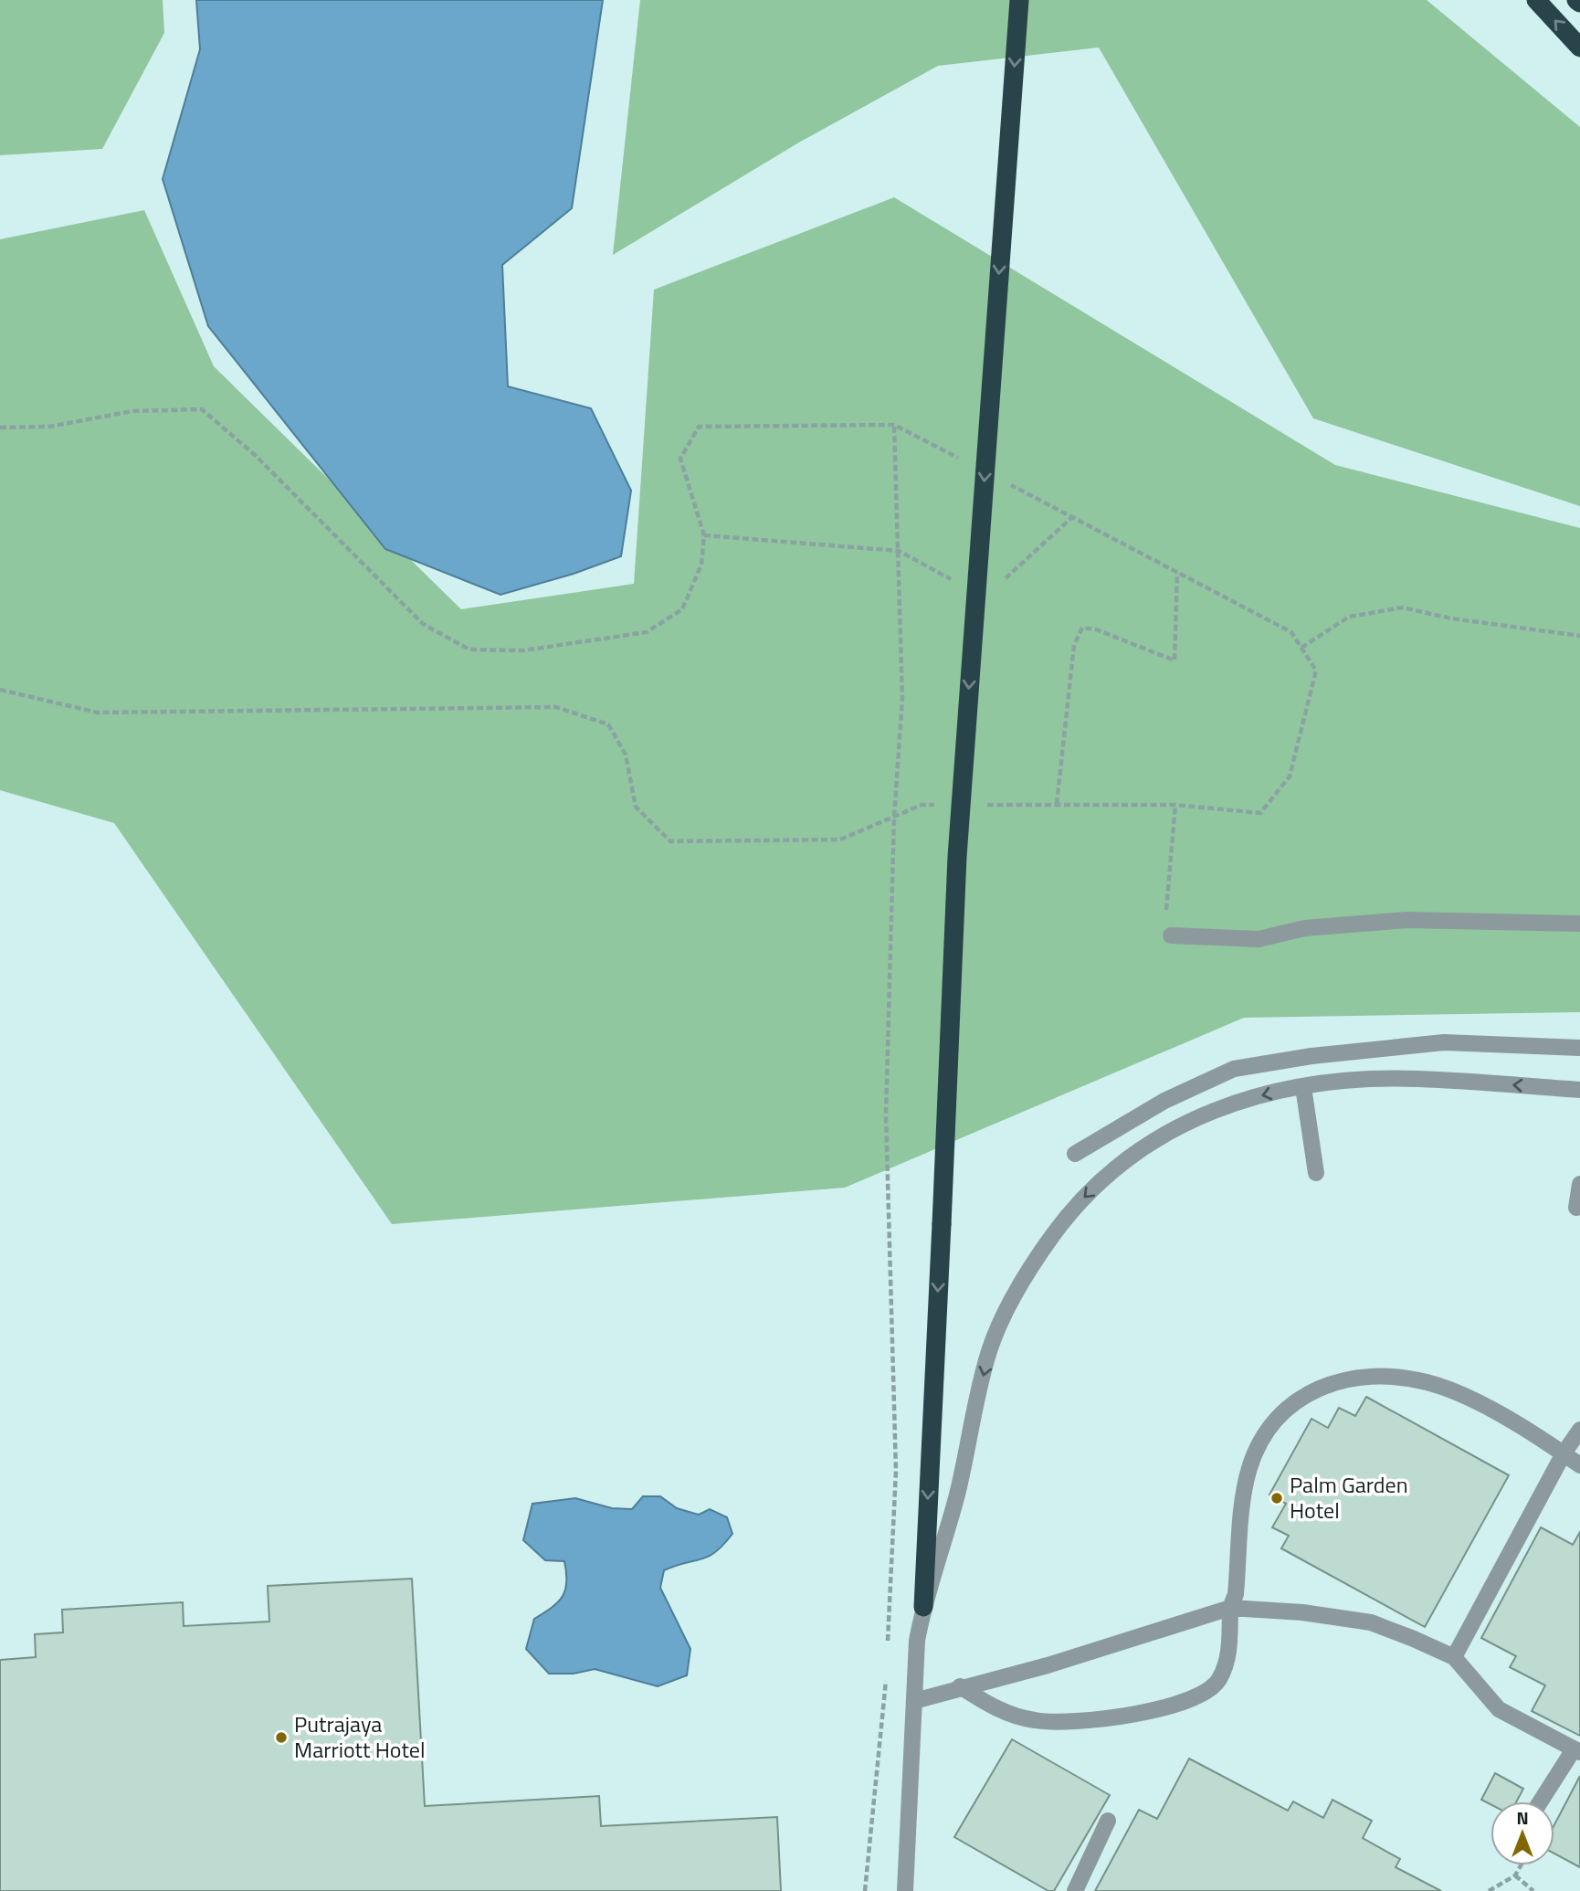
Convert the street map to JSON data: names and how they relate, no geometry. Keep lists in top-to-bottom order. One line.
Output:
{"places":["Palm Garden Hotel","Putrajaya Marriott Hotel"],"north":"top"}
